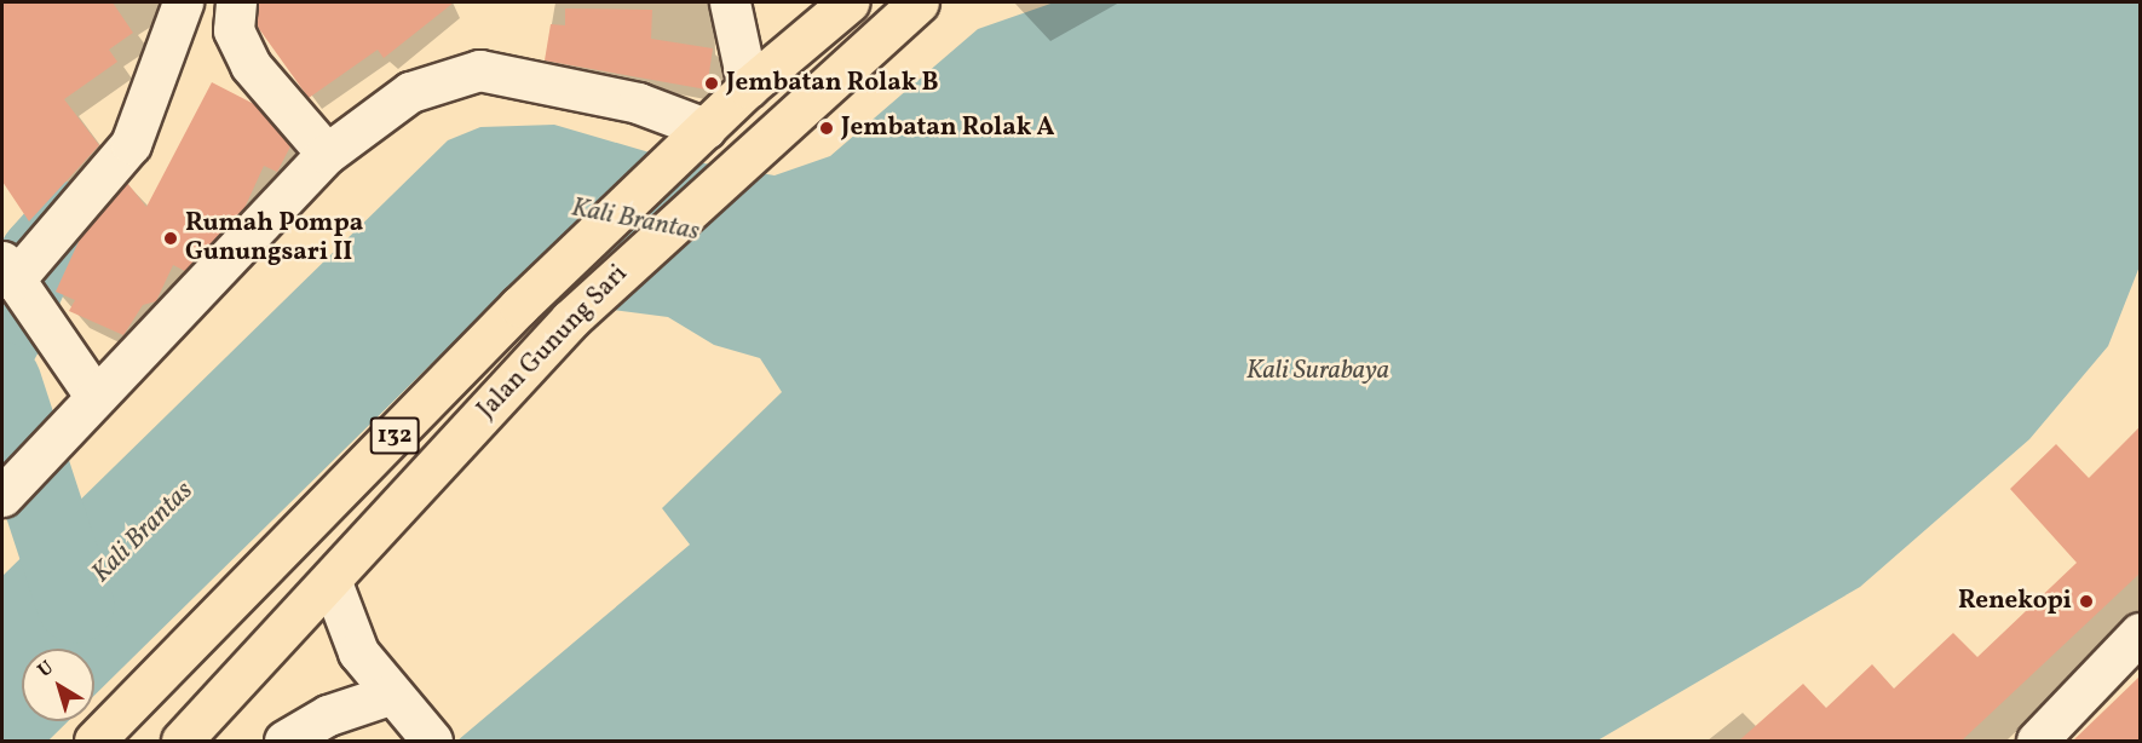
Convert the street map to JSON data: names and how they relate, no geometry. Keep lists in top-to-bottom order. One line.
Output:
{"streets":{"main road":["Jalan Gunung Sari","132"]},"crossings":[["Jalan Gunung Sari","132"]],"water":["Kali Brantas","Kali Surabaya"],"places":["Jembatan Rolak B","Jembatan Rolak A","Rumah Pompa Gunungsari II","Renekopi"],"north":"top left"}
